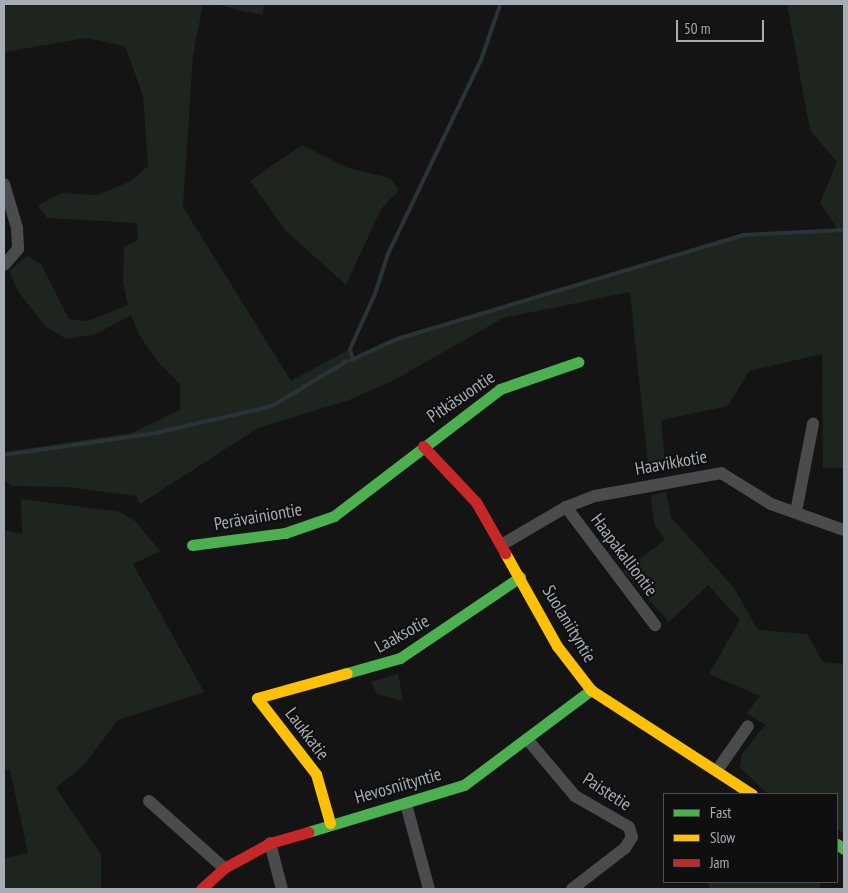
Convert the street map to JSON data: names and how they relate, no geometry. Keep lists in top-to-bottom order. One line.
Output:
{"streets":{"street":["Pitkäsuontie","Haavikkotie","Perävainiontie","Haapakalliontie","Suolaniityntie","Laaksotie","Laukkatie","Hevosniityntie","Paistetie"]},"crossings":[["Pitkäsuontie","Perävainiontie"],["Pitkäsuontie","Suolaniityntie"],["Haavikkotie","Haapakalliontie"],["Haavikkotie","Suolaniityntie"],["Perävainiontie","Suolaniityntie"],["Suolaniityntie","Laaksotie"],["Suolaniityntie","Hevosniityntie"],["Laaksotie","Laukkatie"],["Laukkatie","Hevosniityntie"],["Hevosniityntie","Paistetie"]],"legend":["Fast","Slow","Jam"],"scale_bar":"50 m"}
